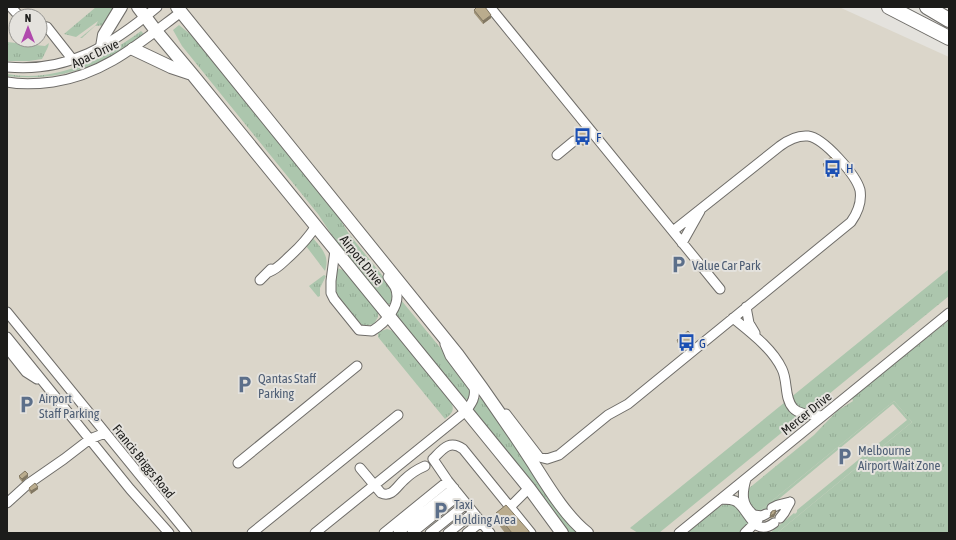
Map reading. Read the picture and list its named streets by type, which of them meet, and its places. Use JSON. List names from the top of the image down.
{
  "streets": {
    "main road": ["Airport Drive"],
    "street": ["Apac Drive", "Mercer Drive", "Francis Briggs Road"]
  },
  "crossings": [
    ["Apac Drive", "Airport Drive"]
  ],
  "places": {
    "bus stop": ["F", "H", "G"],
    "parking": [
      "Value Car Park",
      "Qantas Staff Parking",
      "Airport Staff Parking",
      "Melbourne Airport Wait Zone",
      "Taxi Holding Area"
    ]
  },
  "north": "top"
}
